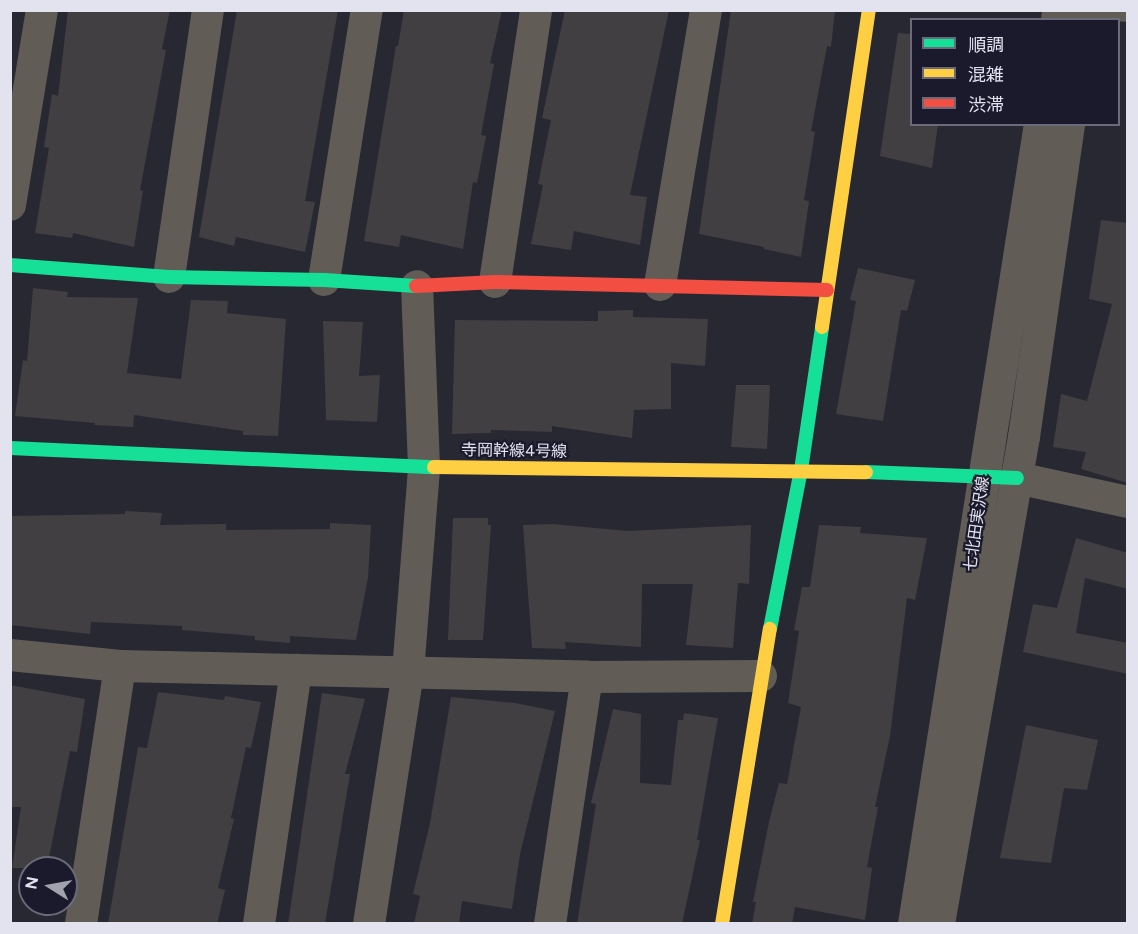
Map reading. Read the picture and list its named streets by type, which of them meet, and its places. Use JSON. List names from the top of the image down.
{
  "streets": {
    "street": ["寺岡幹線4号線", "七北田実沢線"]
  },
  "crossings": [
    ["寺岡幹線4号線", "七北田実沢線"]
  ],
  "legend": ["順調", "混雑", "渋滞"],
  "north": "left"
}
